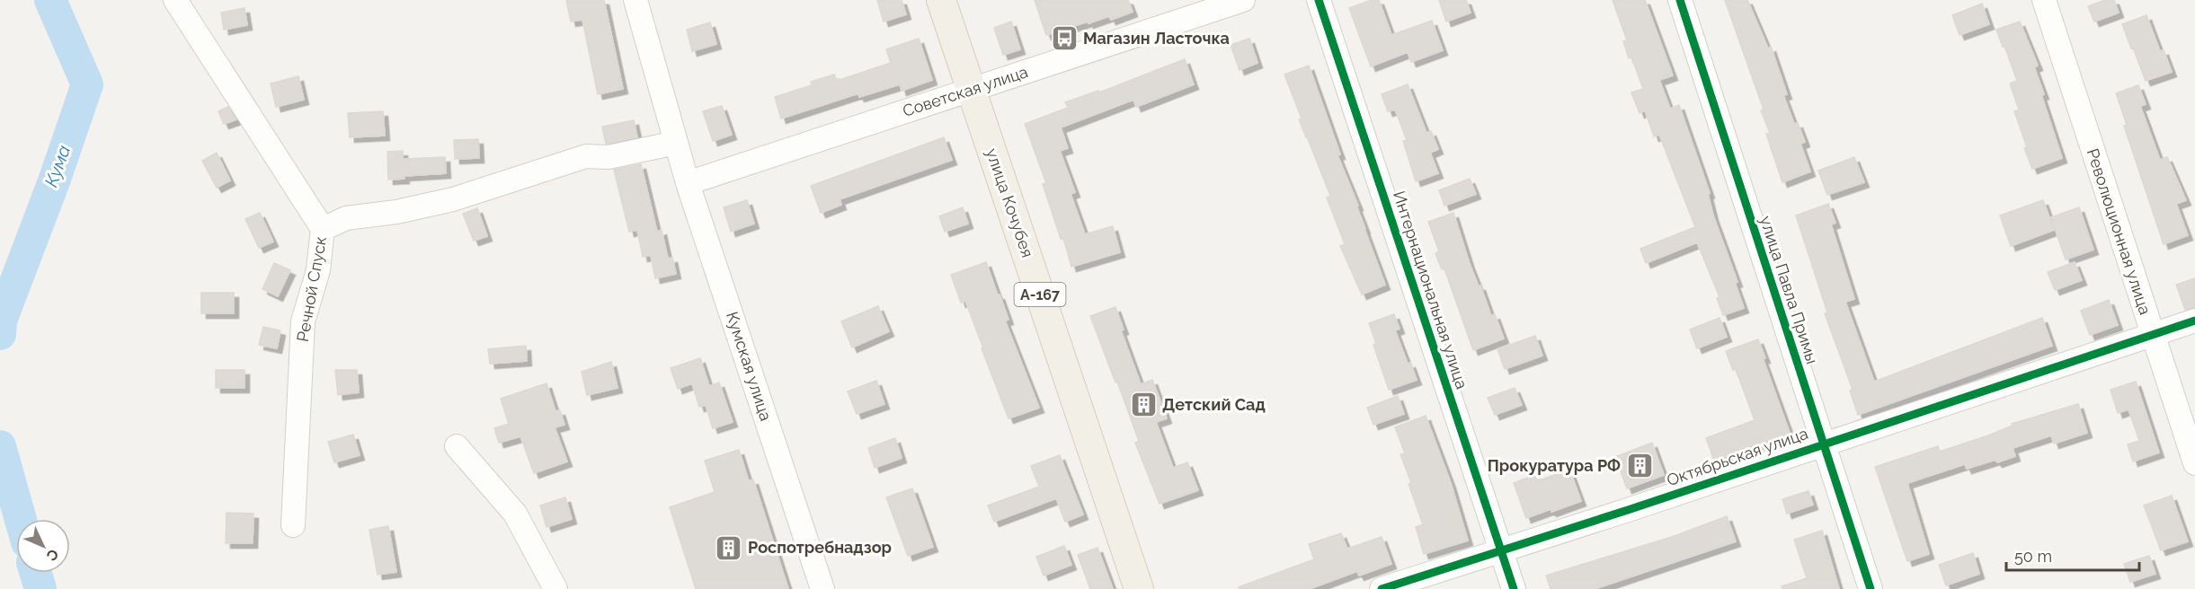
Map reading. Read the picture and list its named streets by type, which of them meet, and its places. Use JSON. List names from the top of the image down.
{
  "streets": {
    "main road": ["улица Кочубея", "А-167"],
    "street": [
      "Советская улица",
      "Революционная улица",
      "Речной Спуск",
      "Интернациональная улица",
      "улица Павла Примы",
      "Кумская улица",
      "Октябрьская улица"
    ]
  },
  "crossings": [
    ["Советская улица", "улица Кочубея"],
    ["Советская улица", "Кумская улица"],
    ["Революционная улица", "Октябрьская улица"],
    ["Интернациональная улица", "Октябрьская улица"],
    ["улица Павла Примы", "Октябрьская улица"]
  ],
  "water": ["Кума"],
  "places": {
    "bus stop": ["Магазин Ласточка"],
    "building": ["Детский Сад", "Прокуратура РФ", "Роспотребнадзор"]
  },
  "scale_bar": "50 m",
  "north": "bottom right"
}
